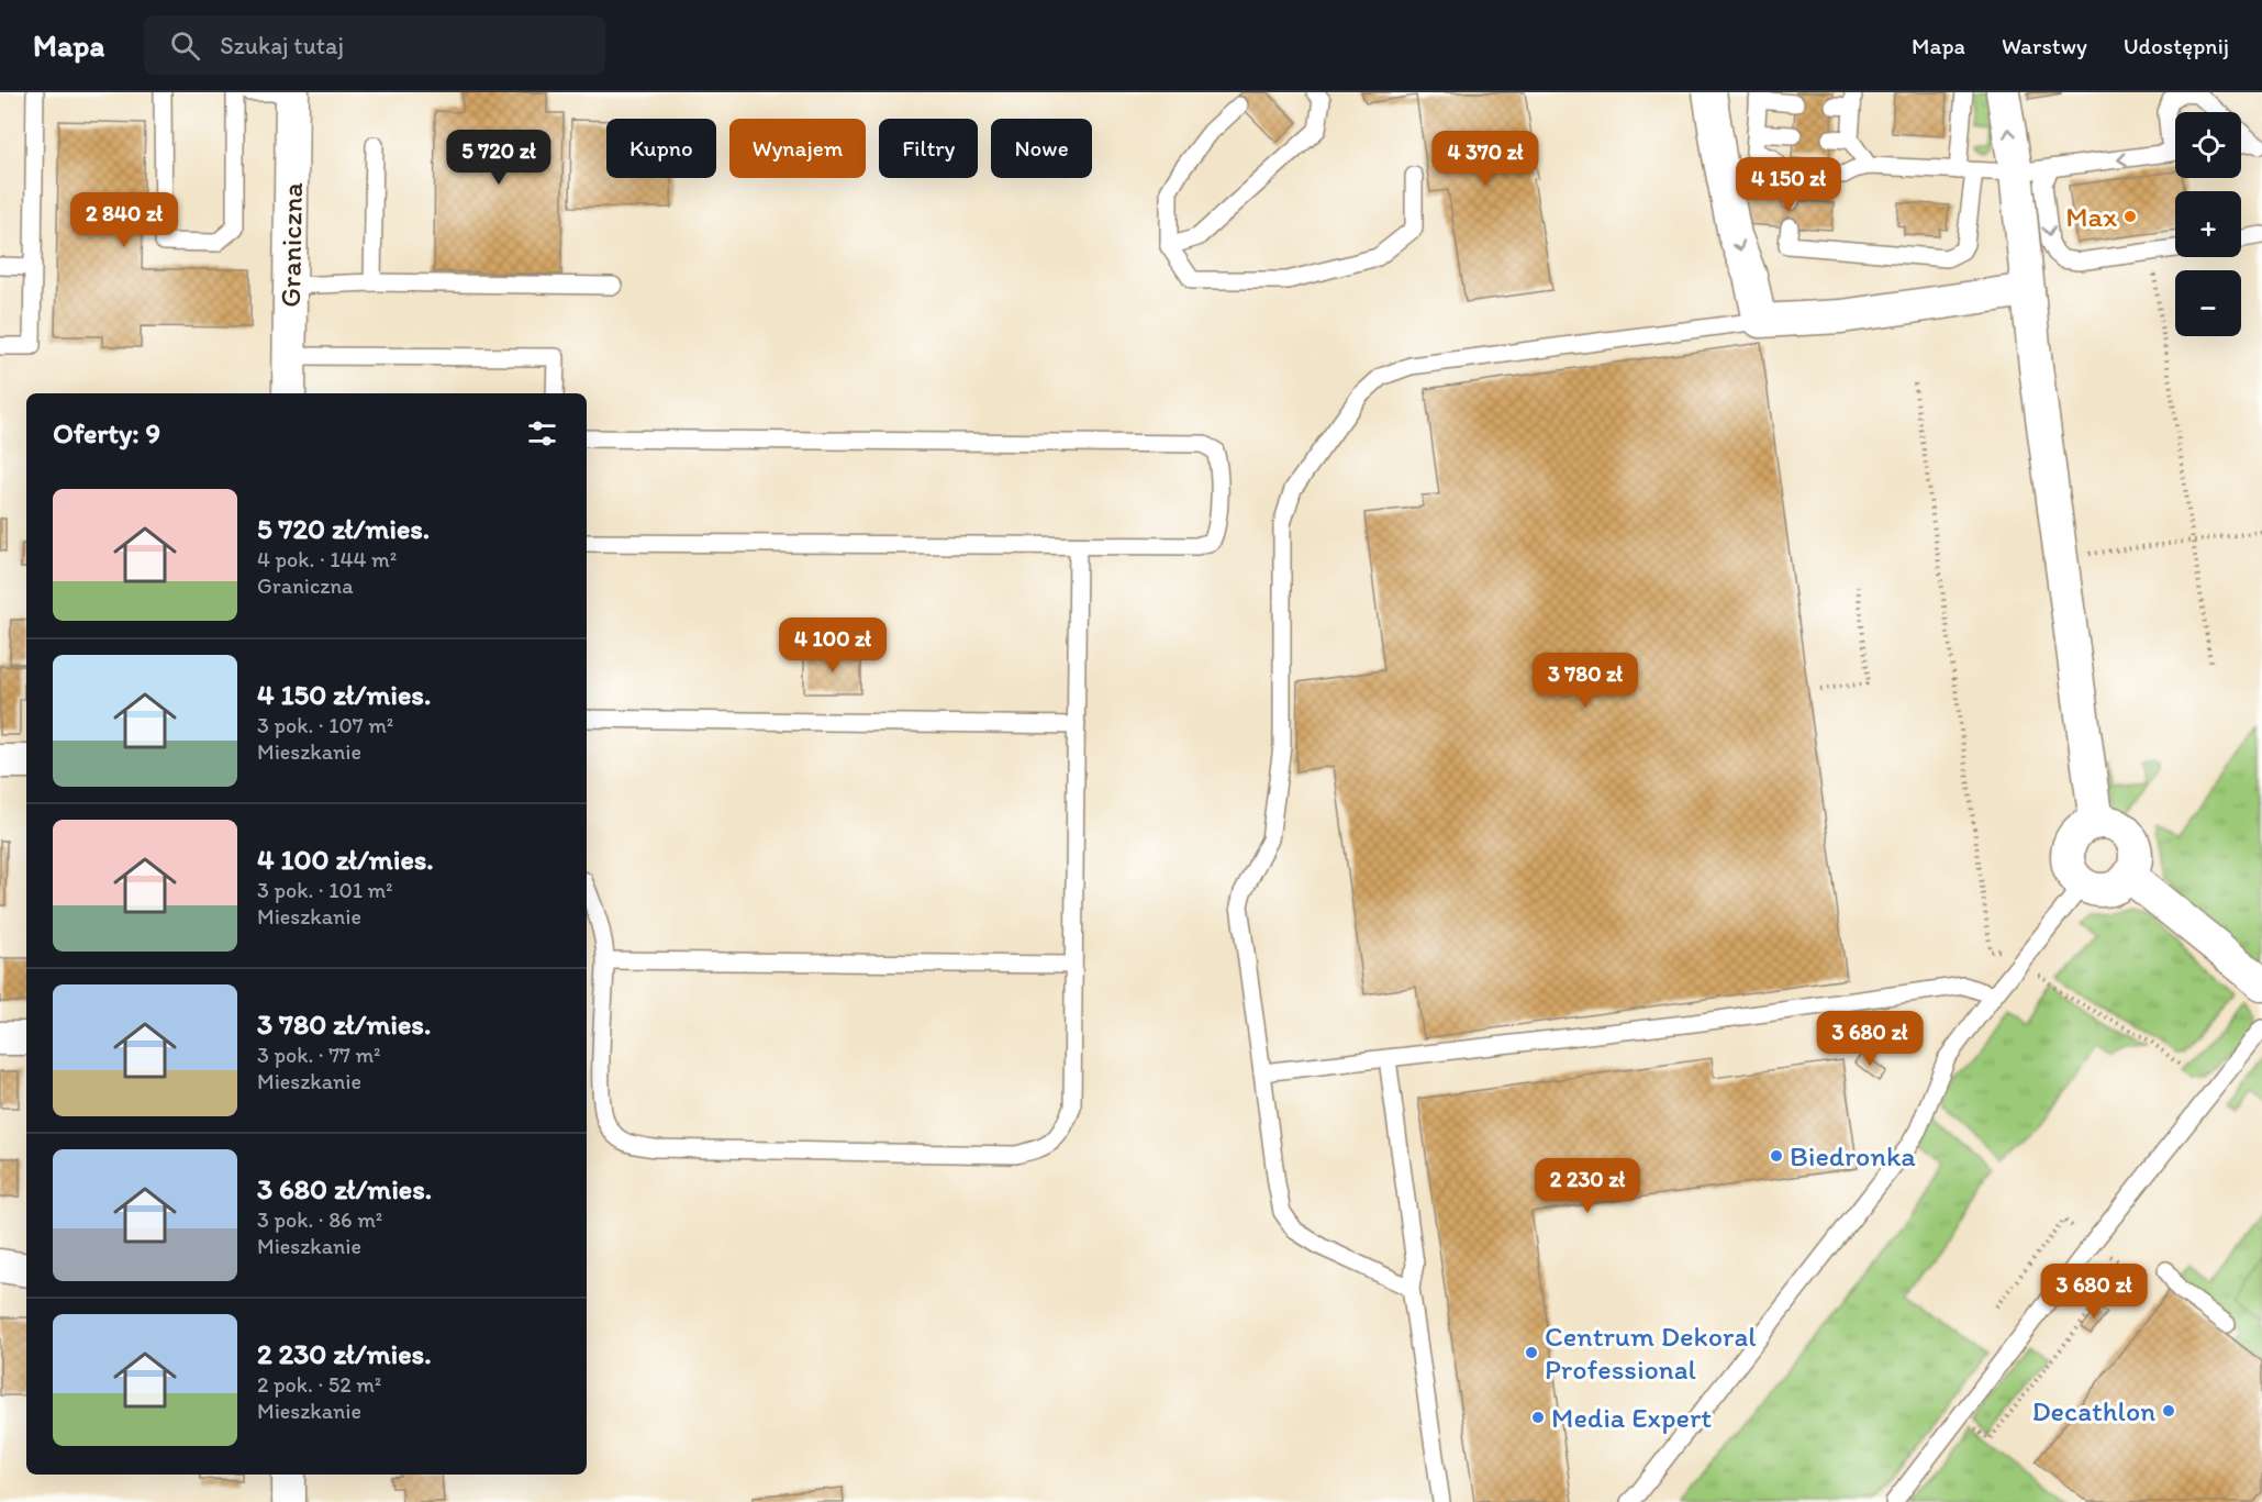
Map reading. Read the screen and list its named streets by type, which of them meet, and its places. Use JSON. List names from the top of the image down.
{
  "streets": {
    "street": ["Graniczna"]
  },
  "places": [
    "Max",
    "Biedronka",
    "Centrum Dekoral Professional",
    "Decathlon",
    "Media Expert"
  ],
  "page": {
    "header": "Mapa",
    "search": "Szukaj tutaj",
    "nav": ["Mapa", "Warstwy", "Udostępnij"],
    "map_buttons": ["+", "−"],
    "chip": [
      "Kupno",
      "Wynajem",
      "Filtry",
      "Nowe"
    ],
    "price": [
      "5 720 zł",
      "4 370 zł",
      "4 150 zł",
      "2 840 zł",
      "4 100 zł",
      "3 780 zł",
      "3 680 zł",
      "2 230 zł",
      "3 680 zł"
    ],
    "heading": "Oferty: 9",
    "list": [
      {
        "name": "5 720 zł/mies.",
        "note": "4 pok. · 144 m² · Graniczna"
      },
      {
        "name": "4 150 zł/mies.",
        "note": "3 pok. · 107 m² · Mieszkanie"
      },
      {
        "name": "4 100 zł/mies.",
        "note": "3 pok. · 101 m² · Mieszkanie"
      },
      {
        "name": "3 780 zł/mies.",
        "note": "3 pok. · 77 m² · Mieszkanie"
      },
      {
        "name": "3 680 zł/mies.",
        "note": "3 pok. · 86 m² · Mieszkanie"
      },
      {
        "name": "2 230 zł/mies.",
        "note": "2 pok. · 52 m² · Mieszkanie"
      }
    ]
  }
}
